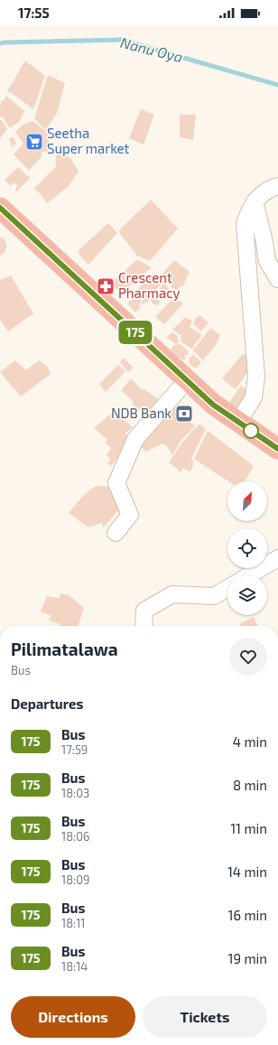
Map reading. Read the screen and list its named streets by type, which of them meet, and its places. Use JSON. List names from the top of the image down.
{
  "water": ["Nanu Oya"],
  "places": {
    "supermarket": ["Seetha Super market"],
    "pharmacy": ["Crescent Pharmacy"],
    "bank": ["NDB Bank"]
  },
  "lines": ["bus line 175"],
  "north": "top right",
  "page": {
    "status": "17:55",
    "on_map": "175",
    "heading": [
      ["Pilimatalawa", "Bus"],
      "Departures"
    ],
    "list": [
      {
        "mark": "175",
        "name": "Bus",
        "note": "17:59",
        "value": "4 min"
      },
      {
        "mark": "175",
        "name": "Bus",
        "note": "18:03",
        "value": "8 min"
      },
      {
        "mark": "175",
        "name": "Bus",
        "note": "18:06",
        "value": "11 min"
      },
      {
        "mark": "175",
        "name": "Bus",
        "note": "18:09",
        "value": "14 min"
      },
      {
        "mark": "175",
        "name": "Bus",
        "note": "18:11",
        "value": "16 min"
      },
      {
        "mark": "175",
        "name": "Bus",
        "note": "18:14",
        "value": "19 min"
      }
    ],
    "buttons": ["Directions", "Tickets"]
  }
}
